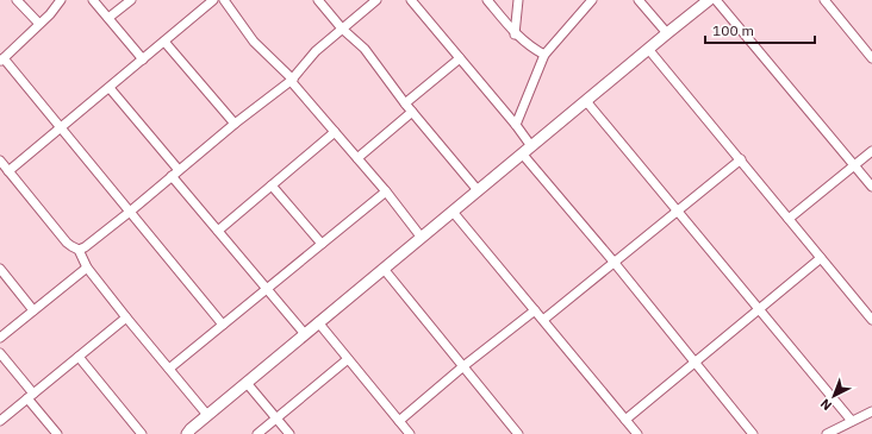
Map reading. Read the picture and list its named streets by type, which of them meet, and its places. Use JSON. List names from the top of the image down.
{
  "scale_bar": "100 m",
  "north": "bottom left"
}
